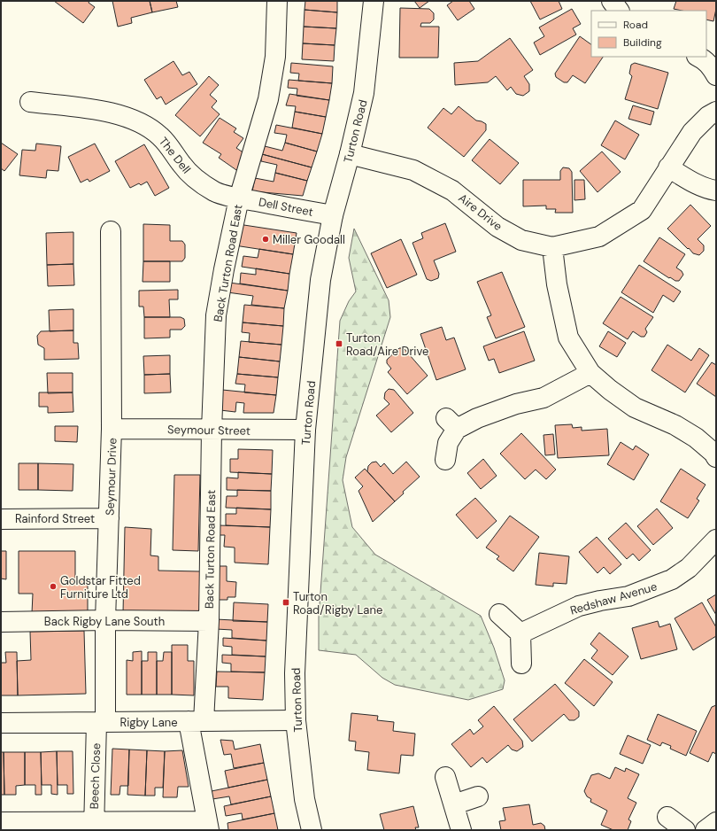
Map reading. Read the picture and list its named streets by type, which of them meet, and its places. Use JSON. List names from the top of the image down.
{
  "streets": {
    "street": [
      "Turton Road",
      "The Dell",
      "Dell Street",
      "Aire Drive",
      "Back Turton Road East",
      "Seymour Street",
      "Seymour Drive",
      "Rainford Street",
      "Redshaw Avenue",
      "Back Rigby Lane South",
      "Rigby Lane",
      "Beech Close"
    ]
  },
  "crossings": [
    ["Turton Road", "Dell Street"],
    ["Turton Road", "Aire Drive"],
    ["Turton Road", "Seymour Street"],
    ["Turton Road", "Rigby Lane"],
    ["The Dell", "Dell Street"],
    ["The Dell", "Back Turton Road East"],
    ["Dell Street", "Back Turton Road East"],
    ["Back Turton Road East", "Seymour Street"],
    ["Back Turton Road East", "Back Rigby Lane South"],
    ["Back Turton Road East", "Rigby Lane"],
    ["Seymour Street", "Seymour Drive"],
    ["Seymour Drive", "Rainford Street"],
    ["Seymour Drive", "Back Rigby Lane South"],
    ["Seymour Drive", "Rigby Lane"],
    ["Seymour Drive", "Beech Close"],
    ["Rigby Lane", "Beech Close"]
  ],
  "places": {
    "other": ["Miller Goodall", "Goldstar Fitted Furniture Ltd"],
    "transit": ["Turton Road/Aire Drive", "Turton Road/Rigby Lane"]
  },
  "legend": ["Road", "Building"]
}
